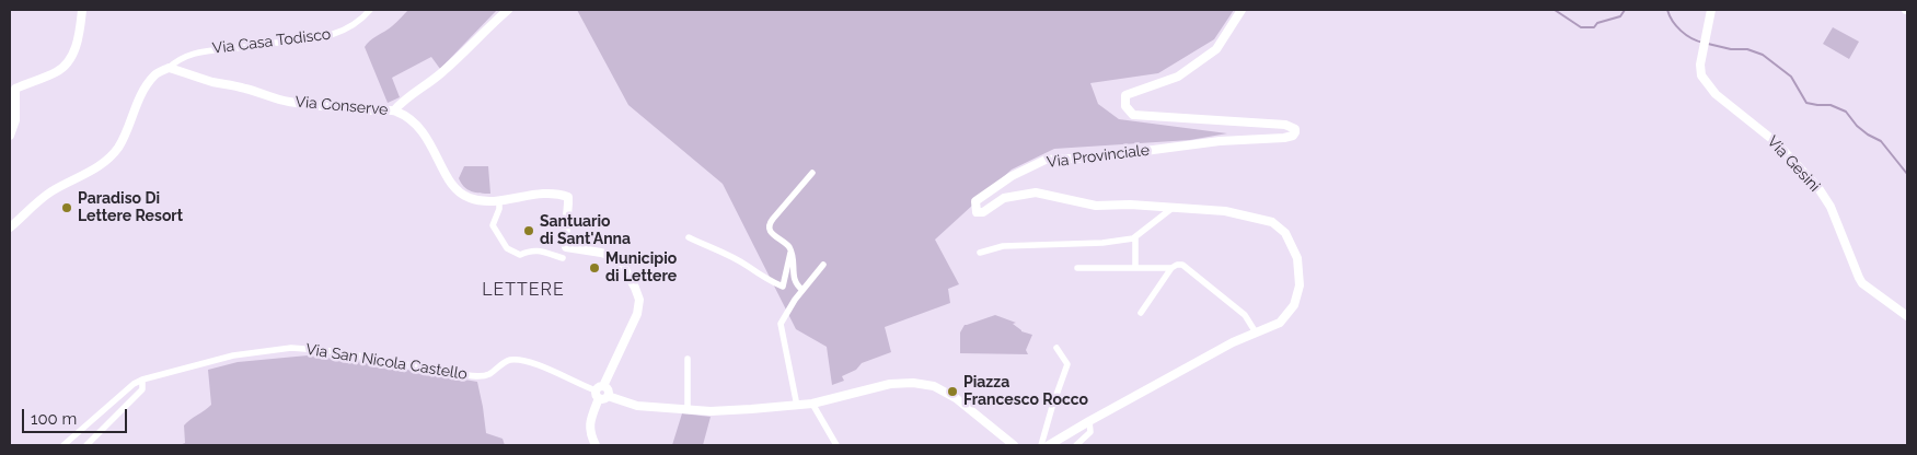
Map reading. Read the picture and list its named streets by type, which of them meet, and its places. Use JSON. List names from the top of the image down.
{
  "streets": {
    "street": [
      "Via Casa Todisco",
      "Via Conserve",
      "Via Provinciale",
      "Via Gesini",
      "Via San Nicola Castello"
    ]
  },
  "crossings": [
    ["Via Casa Todisco", "Via Conserve"],
    ["Via Conserve", "Via San Nicola Castello"]
  ],
  "districts": ["LETTERE"],
  "places": [
    "Paradiso Di Lettere Resort",
    "Santuario di Sant'Anna",
    "Municipio di Lettere",
    "Piazza Francesco Rocco"
  ],
  "scale_bar": "100 m"
}
